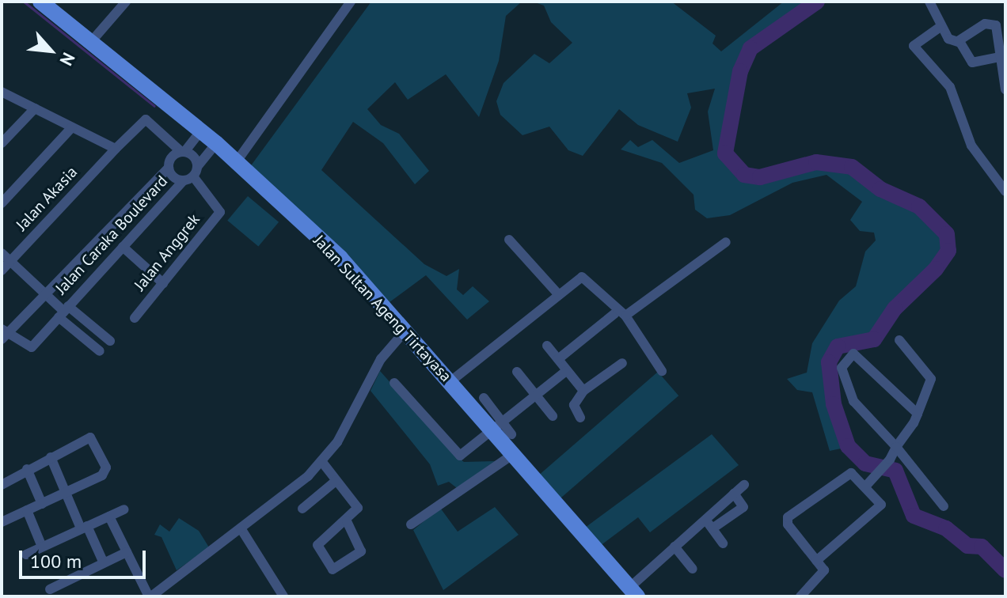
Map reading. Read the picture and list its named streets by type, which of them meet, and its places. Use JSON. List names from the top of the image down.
{
  "streets": {
    "main road": ["Jalan Sultan Ageng Tirtayasa"],
    "street": ["Jalan Akasia", "Jalan Caraka Boulevard", "Jalan Anggrek"]
  },
  "crossings": [
    ["Jalan Akasia", "Jalan Caraka Boulevard"],
    ["Jalan Caraka Boulevard", "Jalan Anggrek"],
    ["Jalan Caraka Boulevard", "Jalan Sultan Ageng Tirtayasa"]
  ],
  "scale_bar": "100 m",
  "north": "bottom right"
}
